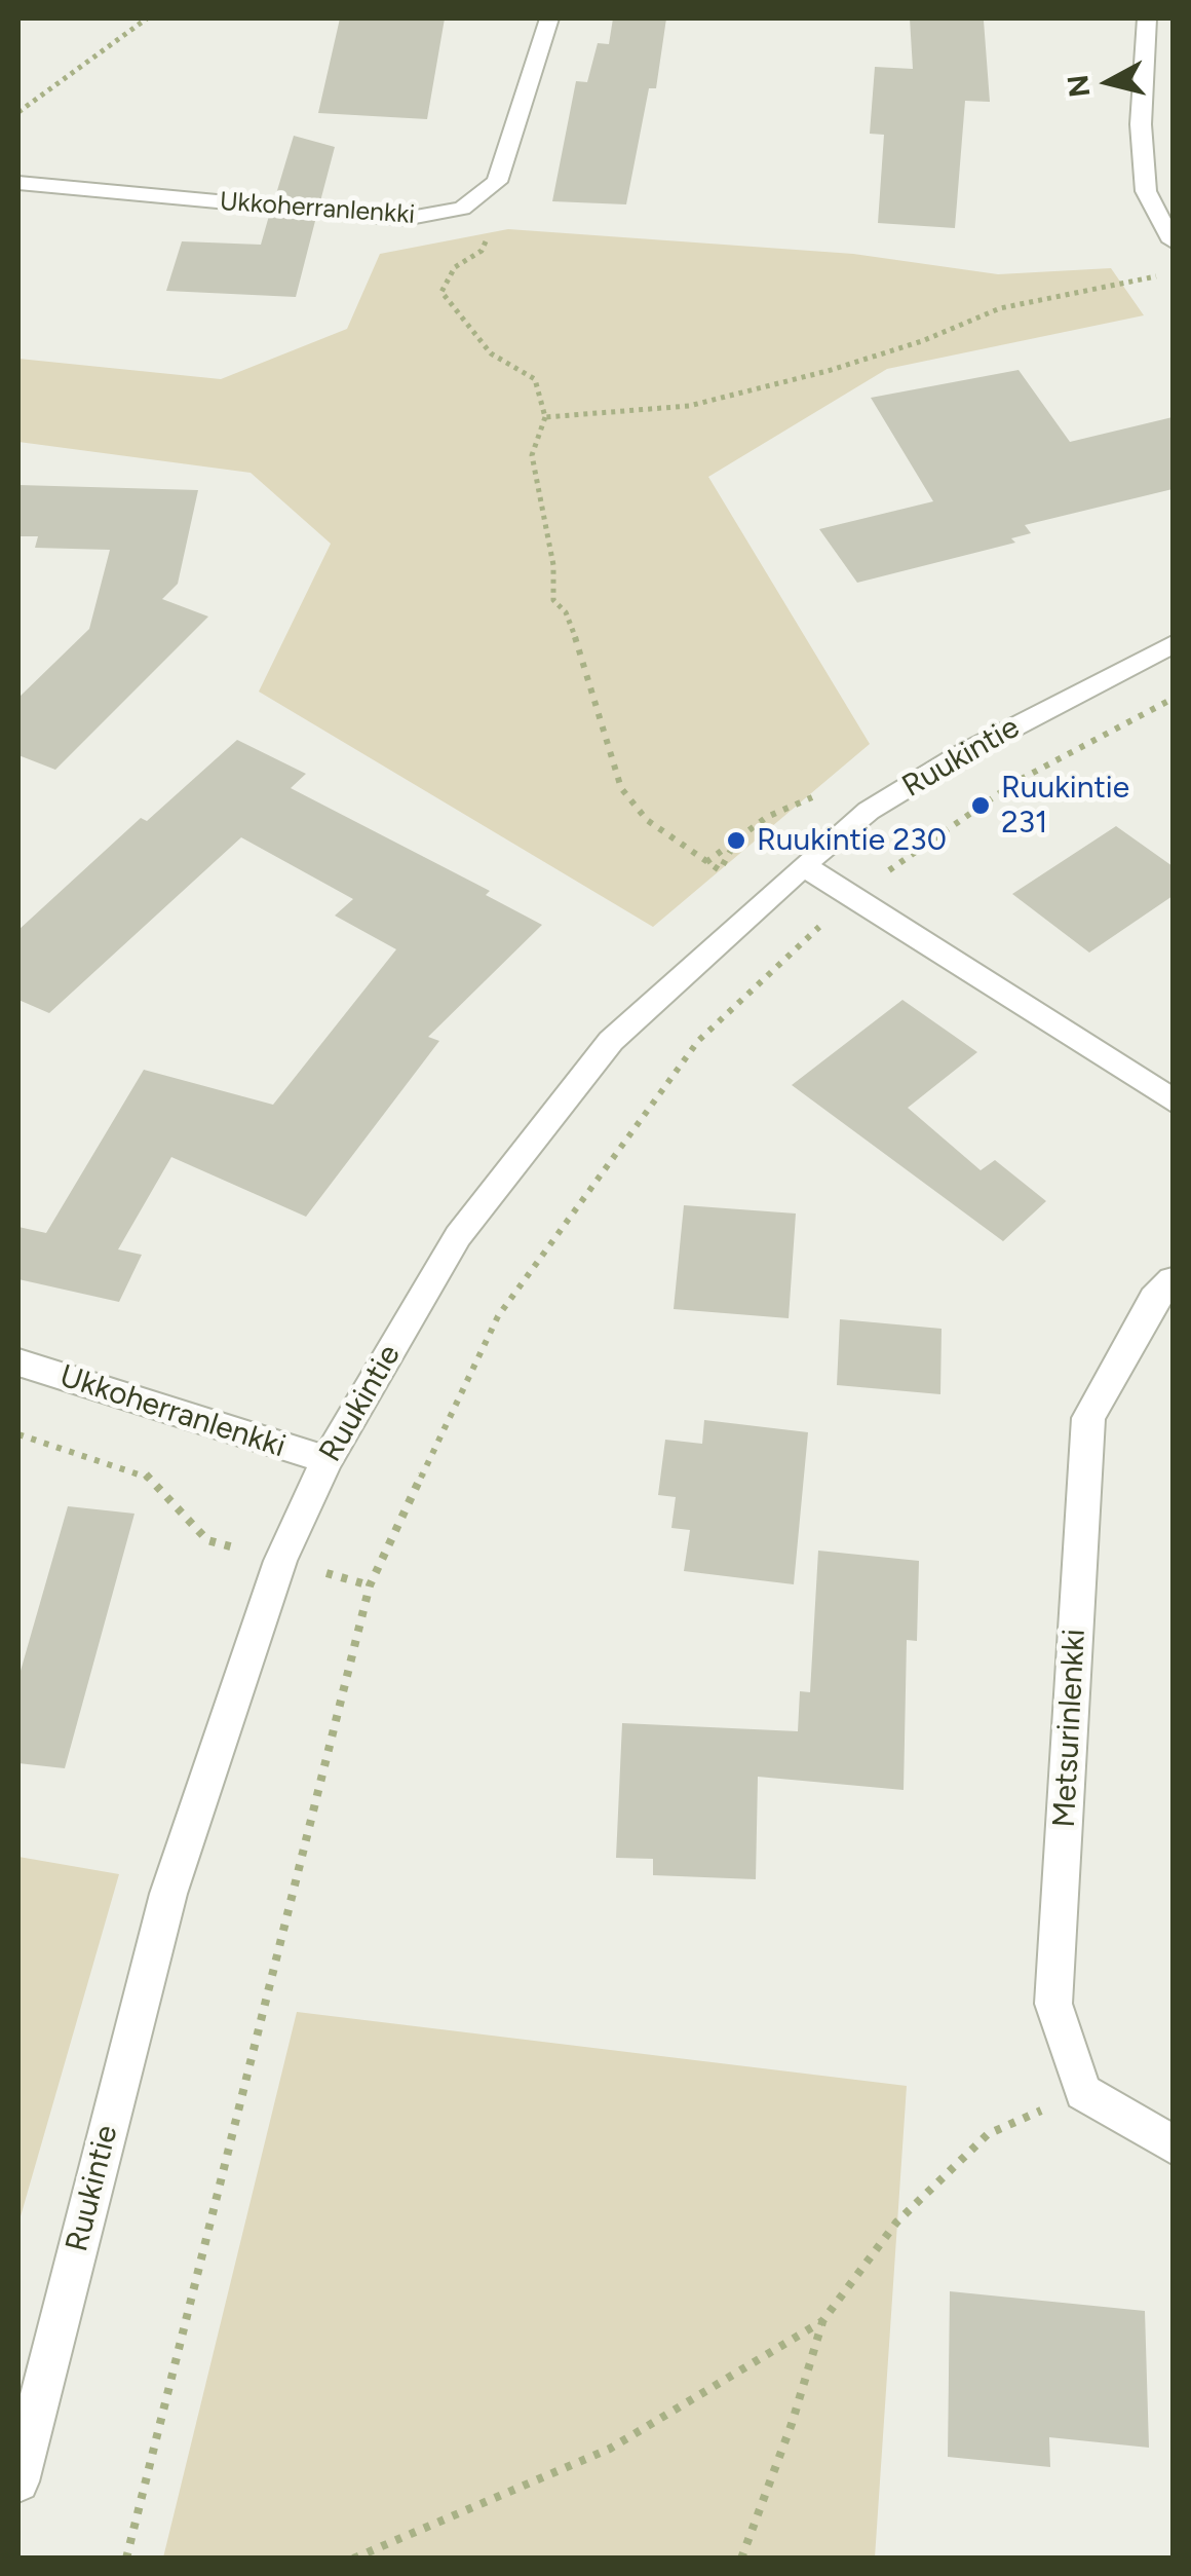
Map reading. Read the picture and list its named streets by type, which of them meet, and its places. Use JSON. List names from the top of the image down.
{
  "streets": {
    "street": ["Ukkoherranlenkki", "Ruukintie", "Metsurinlenkki"]
  },
  "crossings": [
    ["Ukkoherranlenkki", "Ruukintie"]
  ],
  "places": ["Ruukintie 231", "Ruukintie 230"],
  "north": "left"
}
